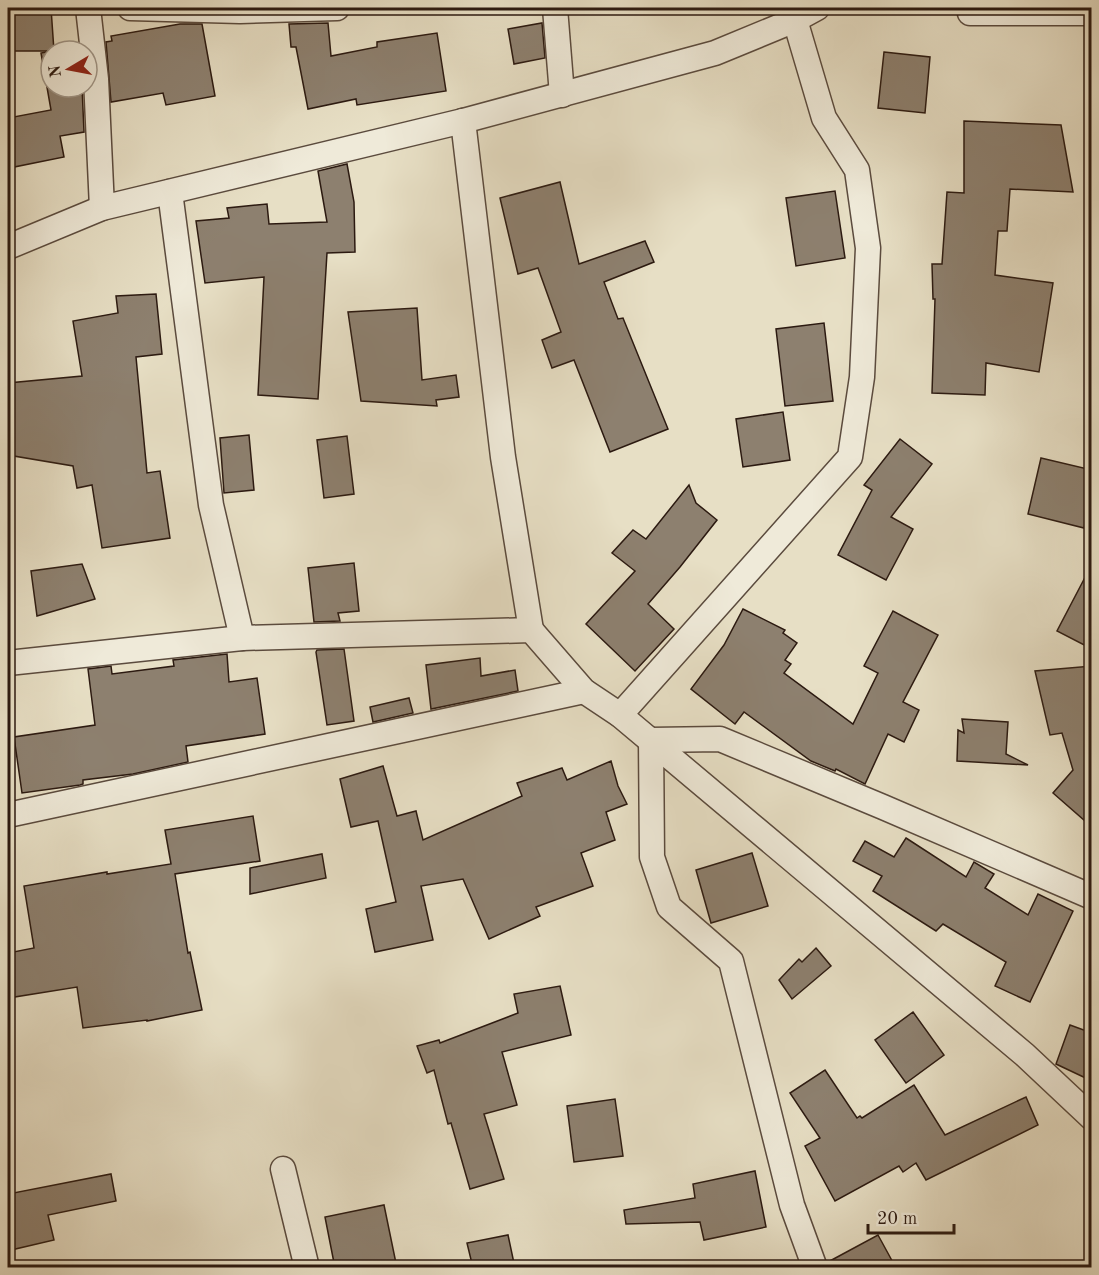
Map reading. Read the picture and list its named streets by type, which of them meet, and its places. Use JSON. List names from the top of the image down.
{
  "scale_bar": "20 m",
  "north": "left"
}
